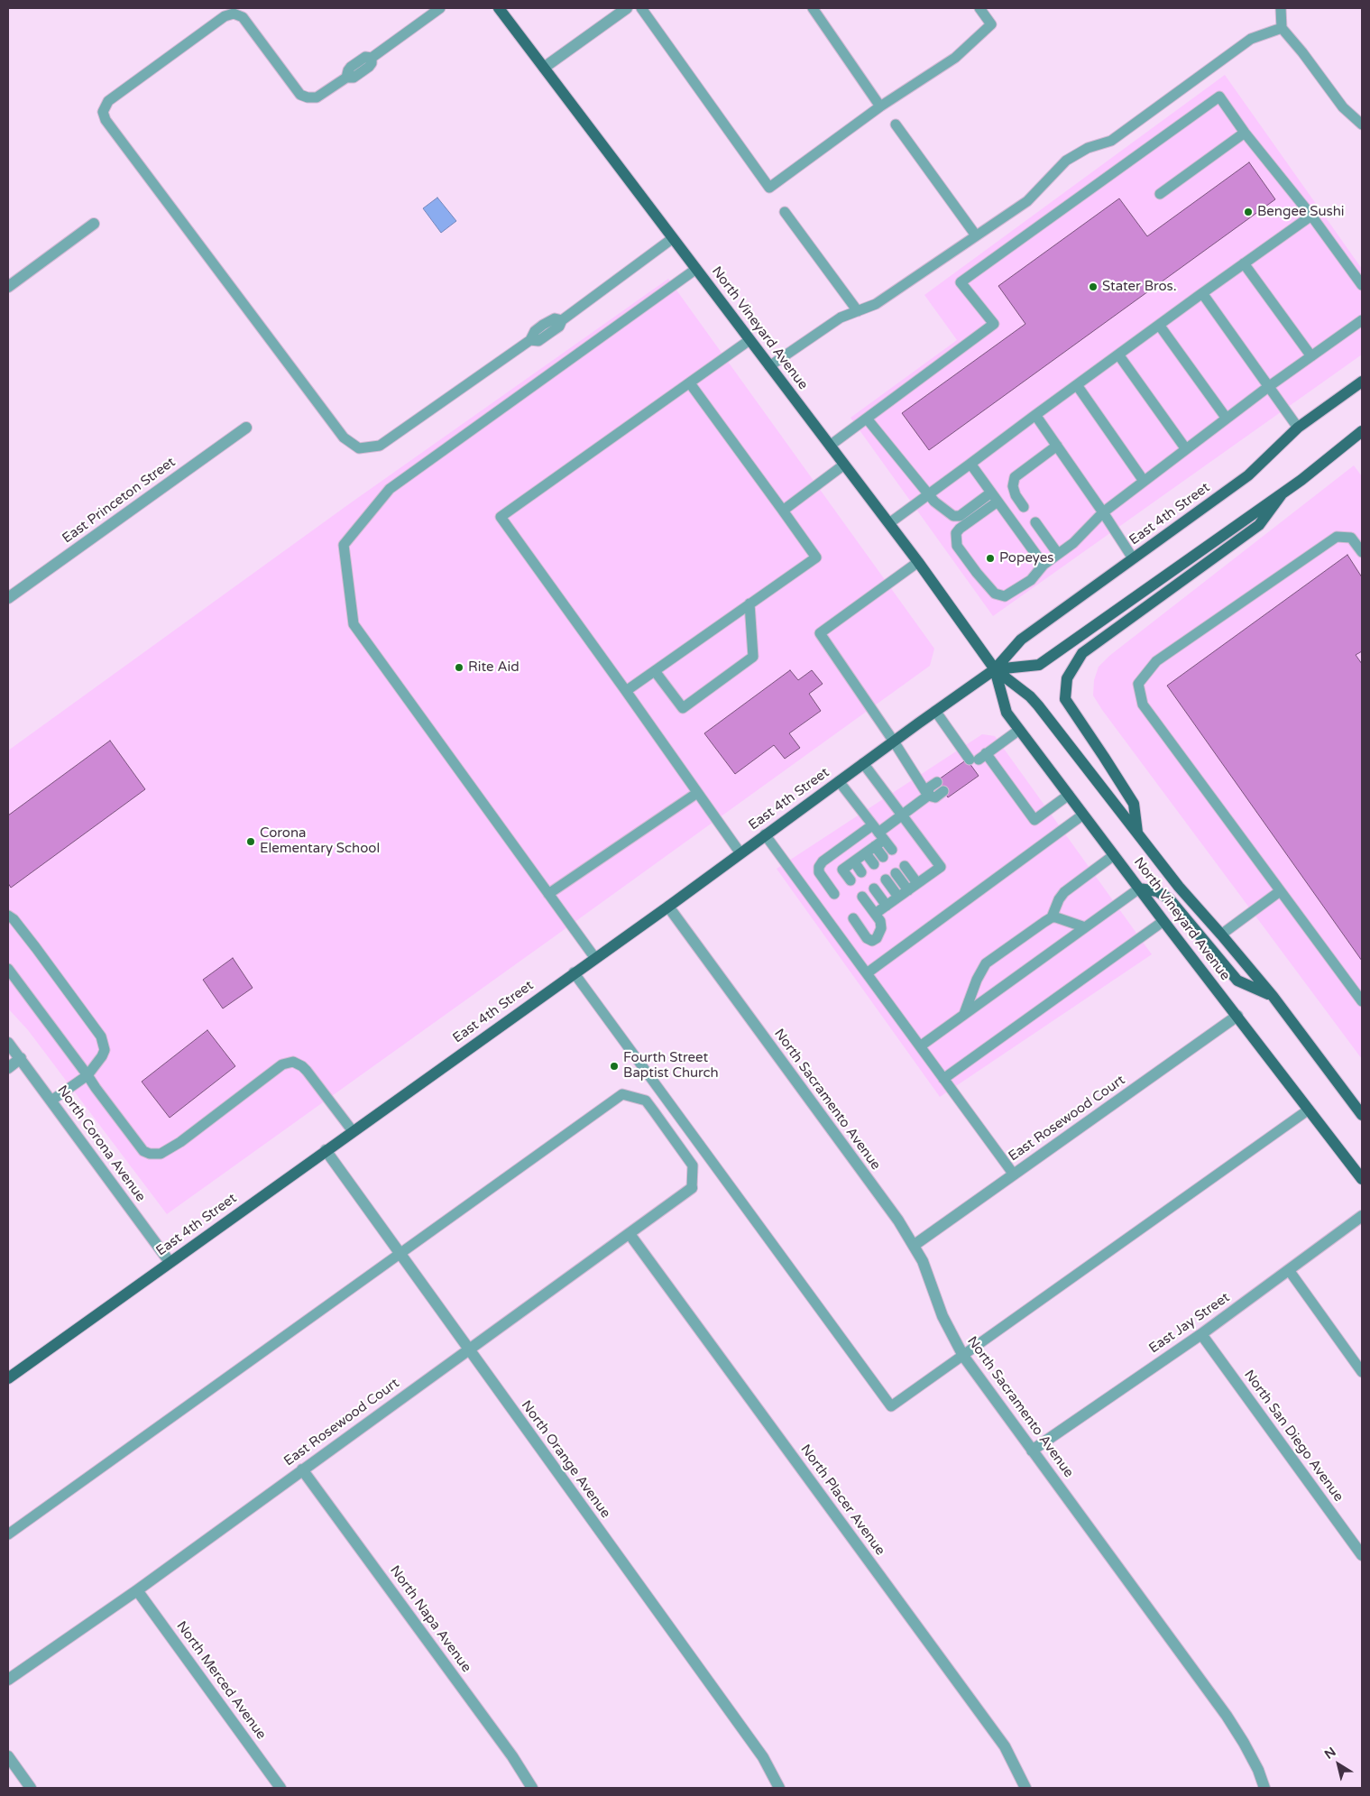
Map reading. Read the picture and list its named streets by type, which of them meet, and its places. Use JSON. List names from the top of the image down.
{
  "streets": {
    "main road": ["North Vineyard Avenue", "East 4th Street"],
    "street": [
      "East Princeton Street",
      "North Sacramento Avenue",
      "East Rosewood Court",
      "North Corona Avenue",
      "East Jay Street",
      "North San Diego Avenue",
      "North Orange Avenue",
      "North Placer Avenue",
      "North Napa Avenue",
      "North Merced Avenue"
    ]
  },
  "crossings": [
    ["North Vineyard Avenue", "East 4th Street"],
    ["North Vineyard Avenue", "East Rosewood Court"],
    ["East 4th Street", "North Sacramento Avenue"],
    ["East 4th Street", "North Corona Avenue"],
    ["East 4th Street", "North Orange Avenue"],
    ["North Sacramento Avenue", "East Rosewood Court"],
    ["North Sacramento Avenue", "East Jay Street"],
    ["East Rosewood Court", "North Orange Avenue"],
    ["East Rosewood Court", "North Placer Avenue"],
    ["East Rosewood Court", "North Napa Avenue"],
    ["East Rosewood Court", "North Merced Avenue"],
    ["East Jay Street", "North San Diego Avenue"]
  ],
  "places": [
    "Bengee Sushi",
    "Stater Bros.",
    "Popeyes",
    "Rite Aid",
    "Corona Elementary School",
    "Fourth Street Baptist Church"
  ],
  "north": "top left"
}
